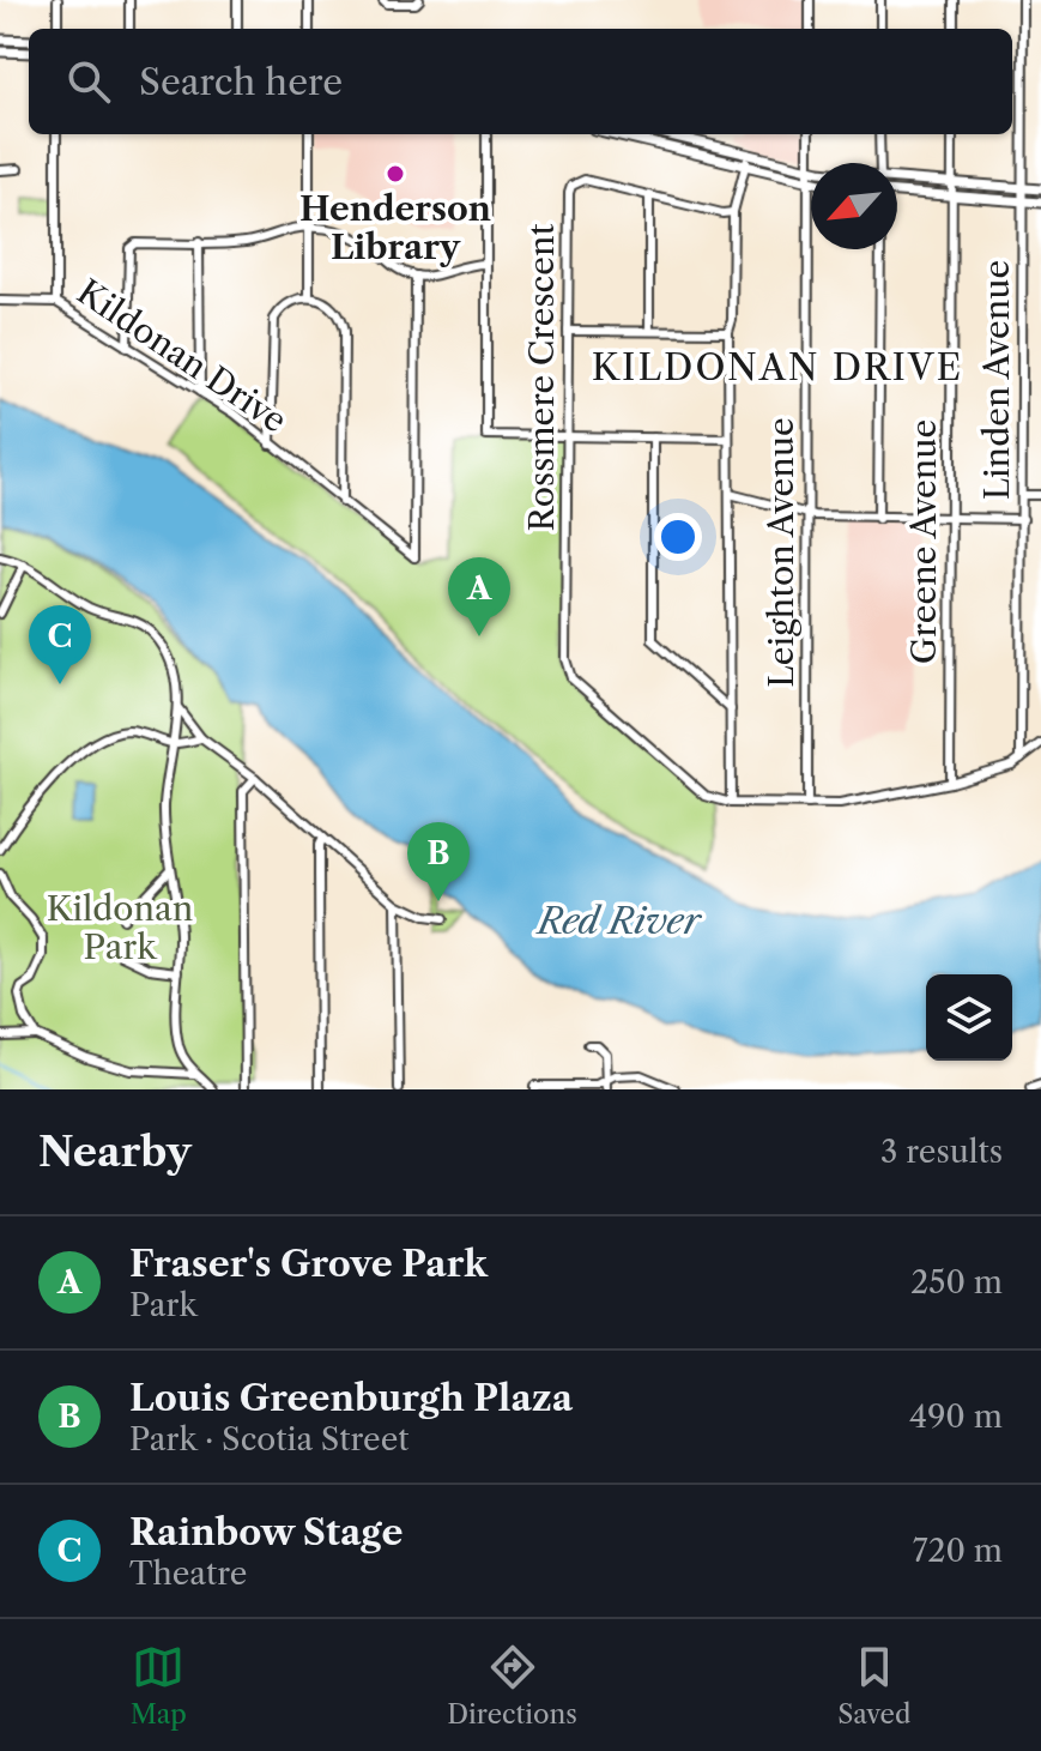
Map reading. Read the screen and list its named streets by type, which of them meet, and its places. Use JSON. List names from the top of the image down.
{
  "streets": {
    "street": [
      "Kildonan Drive",
      "Rossmere Crescent",
      "Linden Avenue",
      "Greene Avenue",
      "Leighton Avenue"
    ]
  },
  "districts": ["KILDONAN DRIVE"],
  "water": ["Red River"],
  "parks": ["Kildonan Park"],
  "places": ["Henderson Library"],
  "north": "bottom left",
  "page": {
    "search": "Search here",
    "pins": ["A", "C", "B"],
    "heading": ["Nearby", "3 results"],
    "list": [
      {
        "mark": "A",
        "name": "Fraser's Grove Park",
        "note": "Park",
        "value": "250 m"
      },
      {
        "mark": "B",
        "name": "Louis Greenburgh Plaza",
        "note": "Park · Scotia Street",
        "value": "490 m"
      },
      {
        "mark": "C",
        "name": "Rainbow Stage",
        "note": "Theatre",
        "value": "720 m"
      }
    ],
    "nav": ["Map", "Directions", "Saved"]
  }
}
